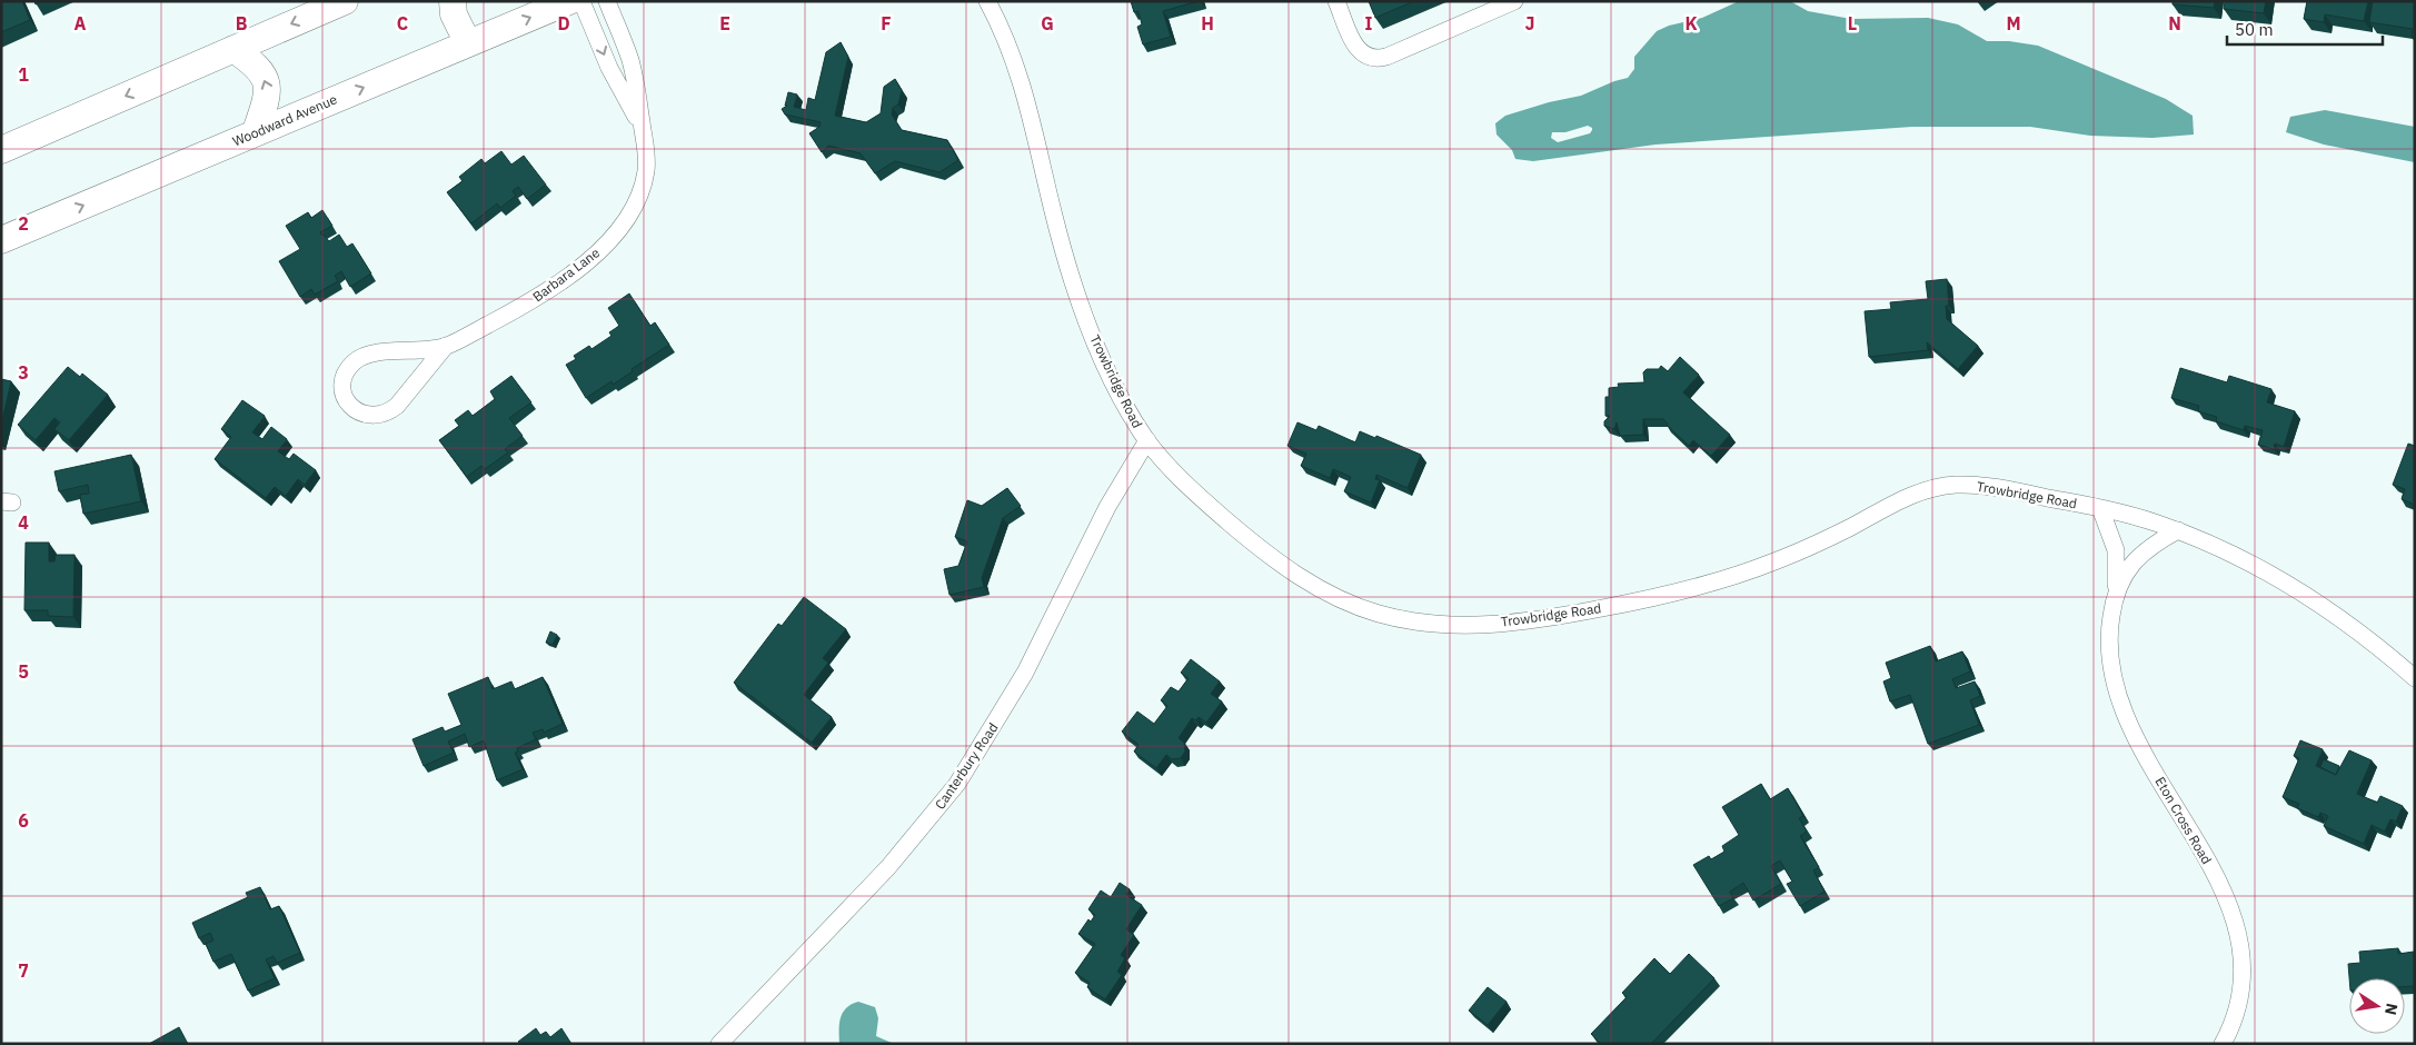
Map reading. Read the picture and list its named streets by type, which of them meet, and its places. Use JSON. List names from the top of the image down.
{
  "streets": {
    "main road": ["Woodward Avenue"],
    "street": [
      "Barbara Lane",
      "Trowbridge Road",
      "Canterbury Road",
      "Eton Cross Road"
    ]
  },
  "crossings": [
    ["Trowbridge Road", "Canterbury Road"],
    ["Trowbridge Road", "Eton Cross Road"]
  ],
  "scale_bar": "50 m",
  "north": "right",
  "grid": {
    "columns": [
      "A",
      "B",
      "C",
      "D",
      "E",
      "F",
      "G",
      "H",
      "I",
      "J",
      "K",
      "L",
      "M",
      "N"
    ],
    "rows": [
      "1",
      "2",
      "3",
      "4",
      "5",
      "6",
      "7"
    ]
  }
}
